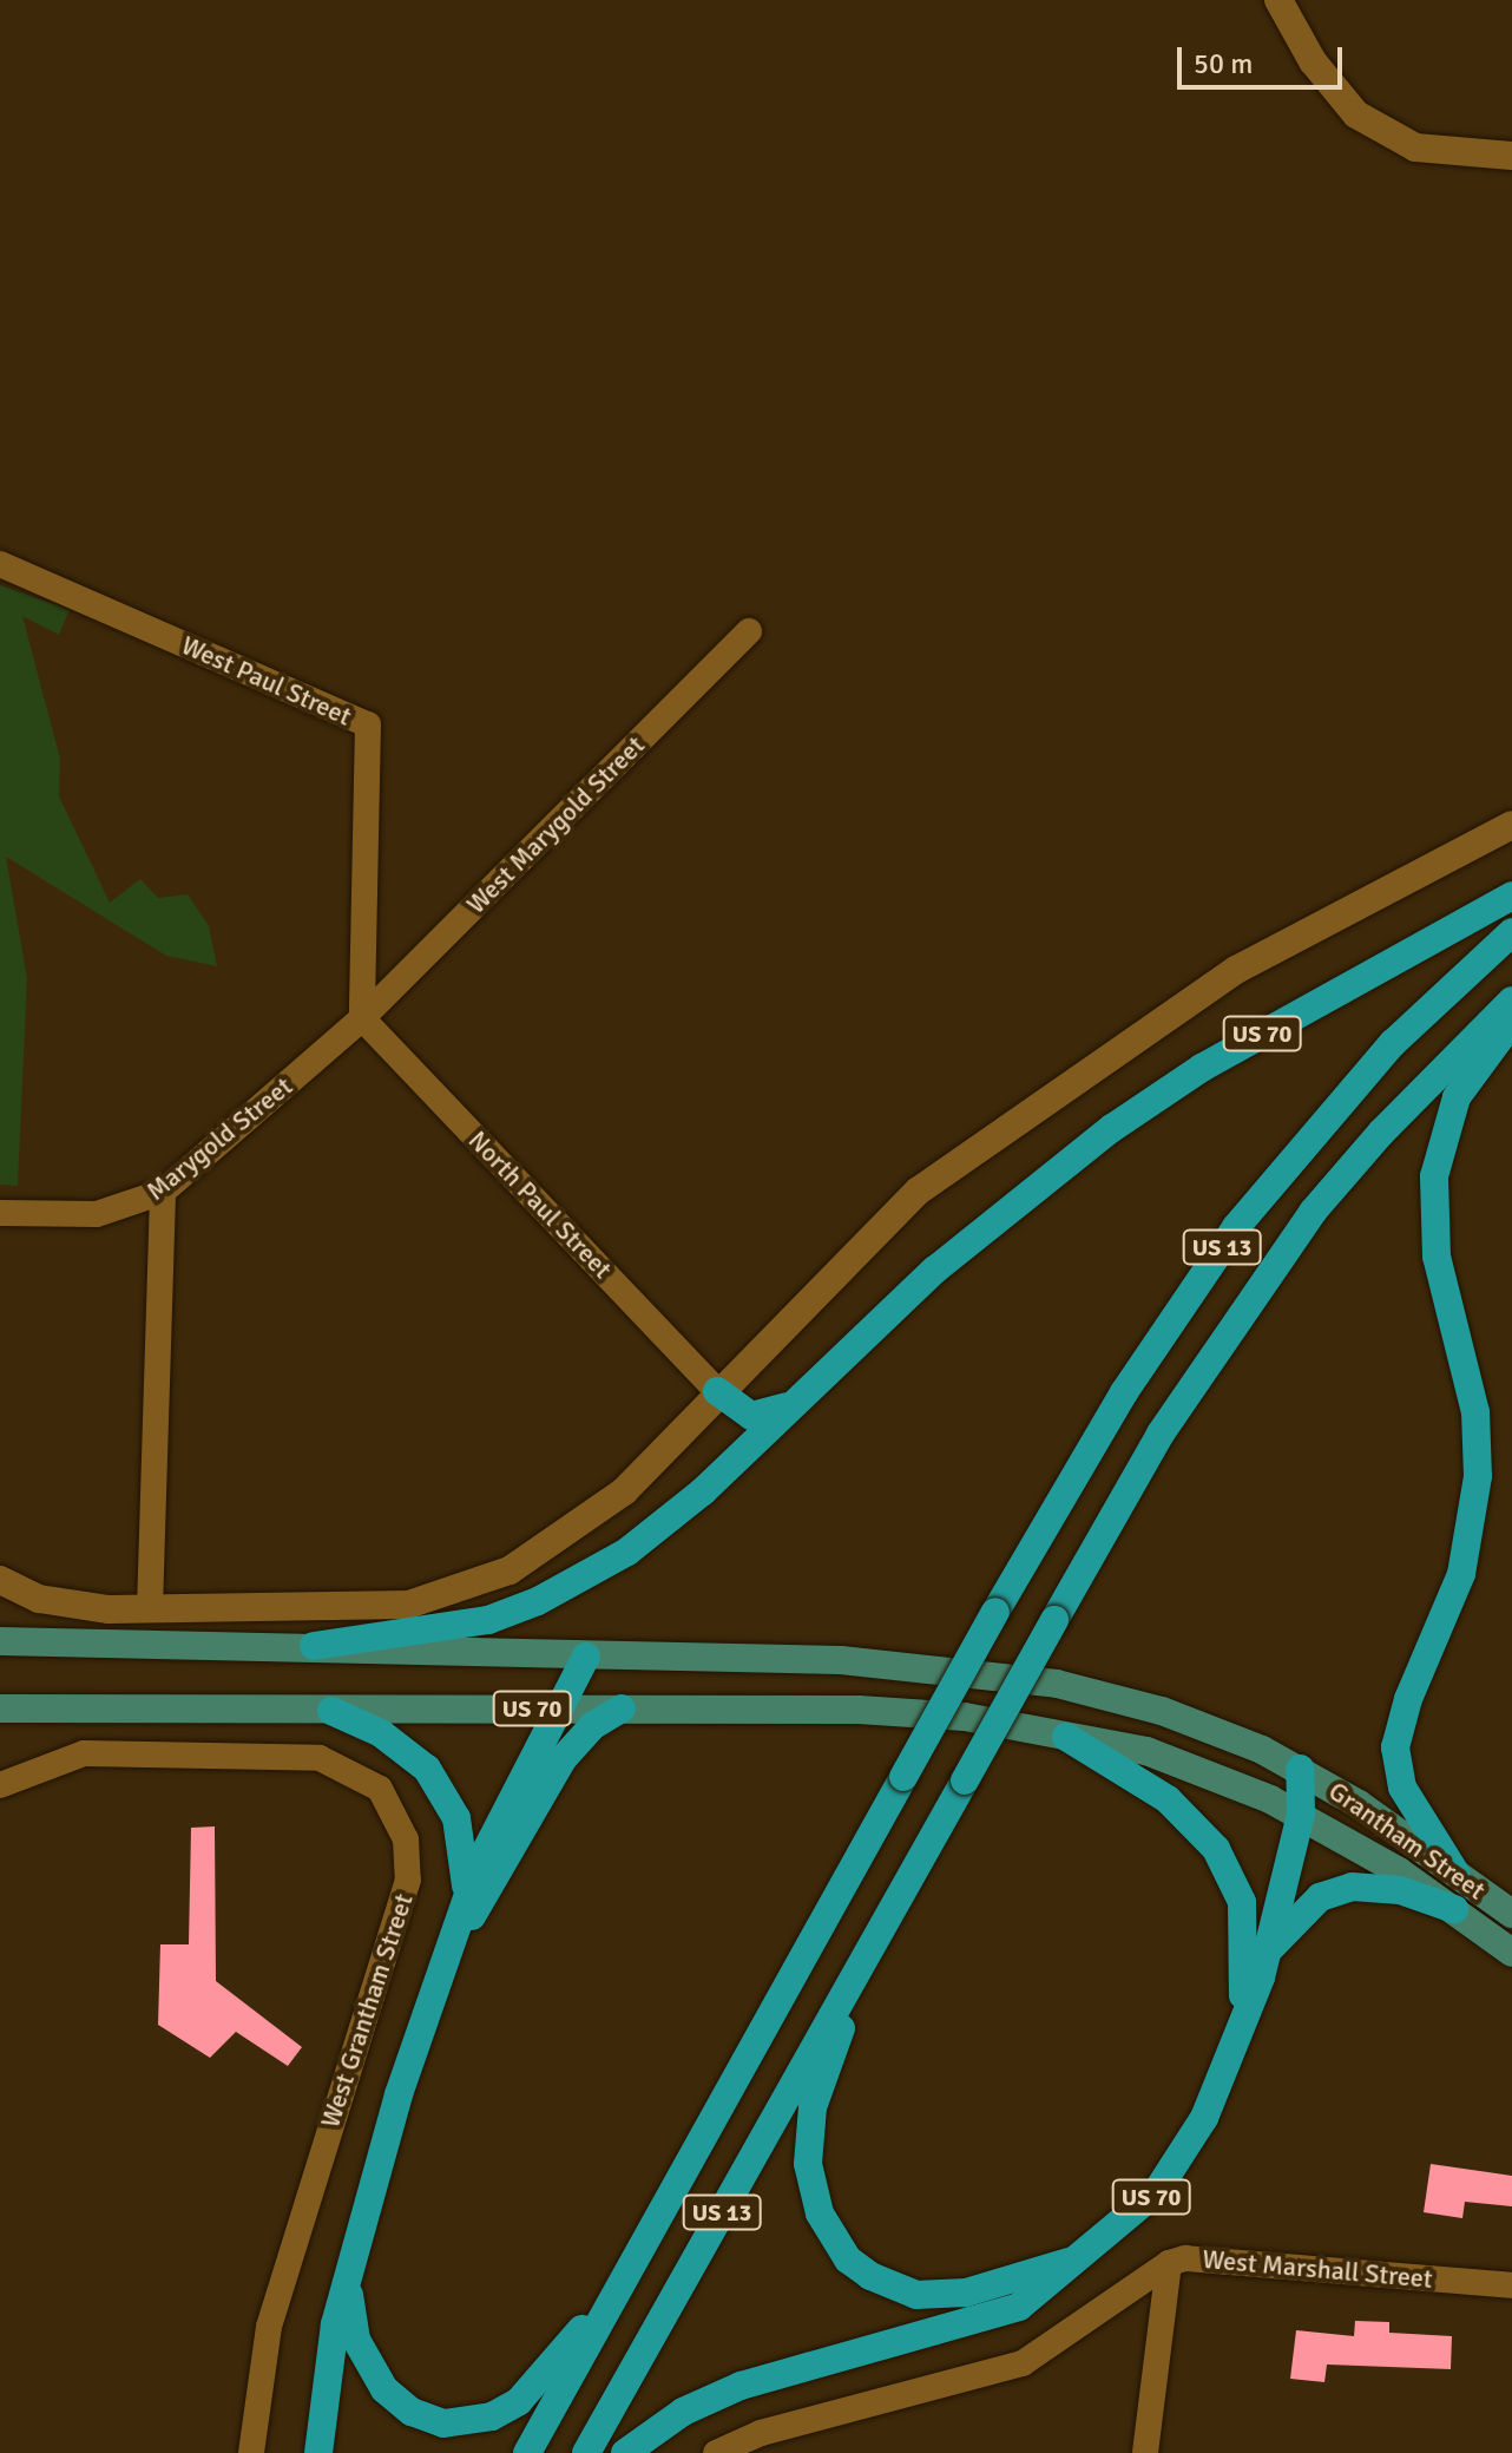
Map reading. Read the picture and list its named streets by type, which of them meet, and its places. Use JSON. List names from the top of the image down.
{
  "streets": {
    "highway": ["US 70", "US 13"],
    "main road": ["Grantham Street"],
    "street": [
      "West Paul Street",
      "West Marygold Street",
      "Marygold Street",
      "North Paul Street",
      "West Grantham Street",
      "West Marshall Street"
    ]
  },
  "crossings": [
    ["West Paul Street", "West Marygold Street"],
    ["West Paul Street", "Marygold Street"],
    ["West Paul Street", "North Paul Street"],
    ["West Marygold Street", "Marygold Street"],
    ["West Marygold Street", "North Paul Street"],
    ["US 70", "Grantham Street"],
    ["Marygold Street", "North Paul Street"]
  ],
  "scale_bar": "50 m"
}
